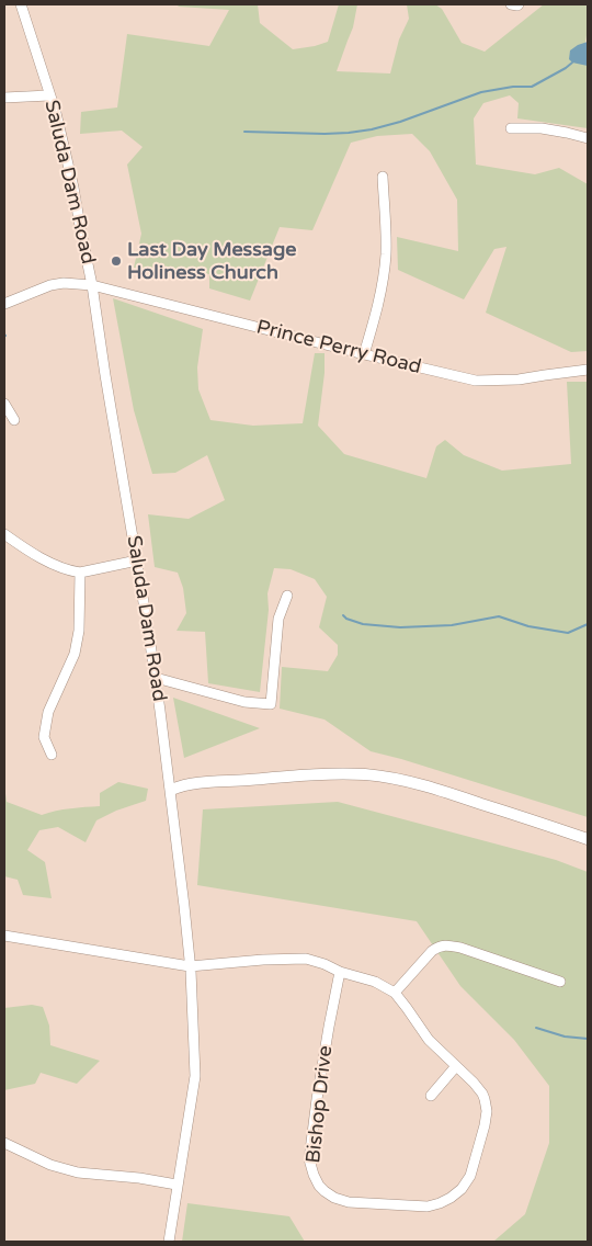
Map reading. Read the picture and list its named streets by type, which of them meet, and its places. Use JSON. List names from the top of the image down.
{
  "streets": {
    "street": ["Saluda Dam Road", "Prince Perry Road", "Bishop Drive"]
  },
  "crossings": [
    ["Saluda Dam Road", "Prince Perry Road"],
    ["Saluda Dam Road", "Bishop Drive"]
  ],
  "places": ["Last Day Message Holiness Church"]
}
